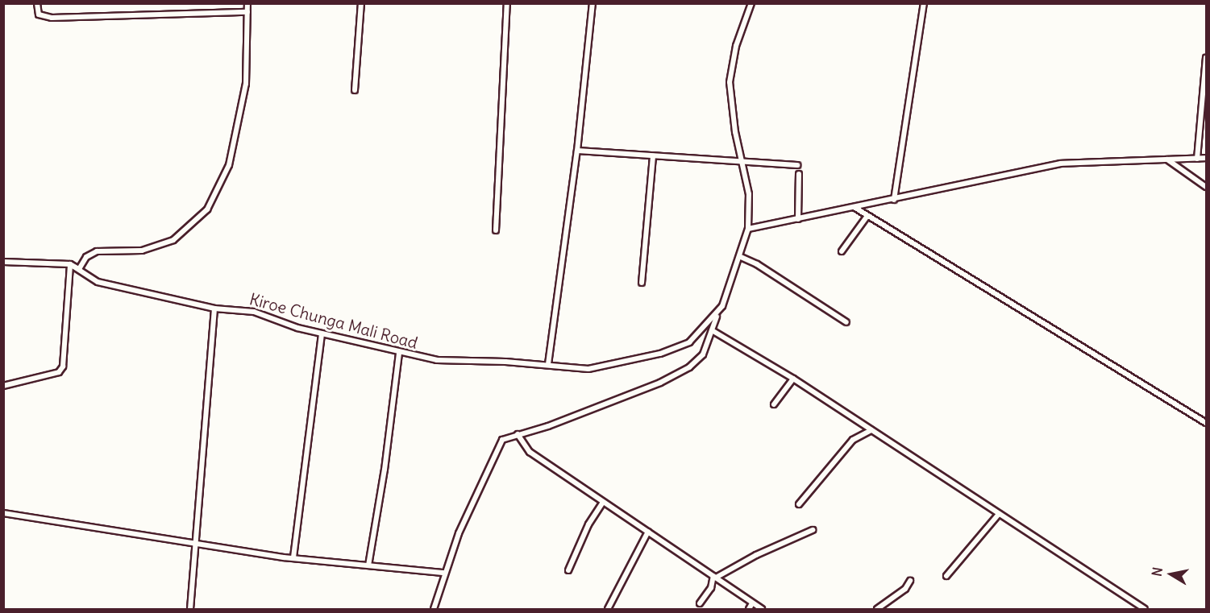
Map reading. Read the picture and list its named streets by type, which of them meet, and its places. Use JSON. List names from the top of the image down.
{
  "streets": {
    "street": ["Kiroe Chunga Mali Road"]
  },
  "north": "left"
}
